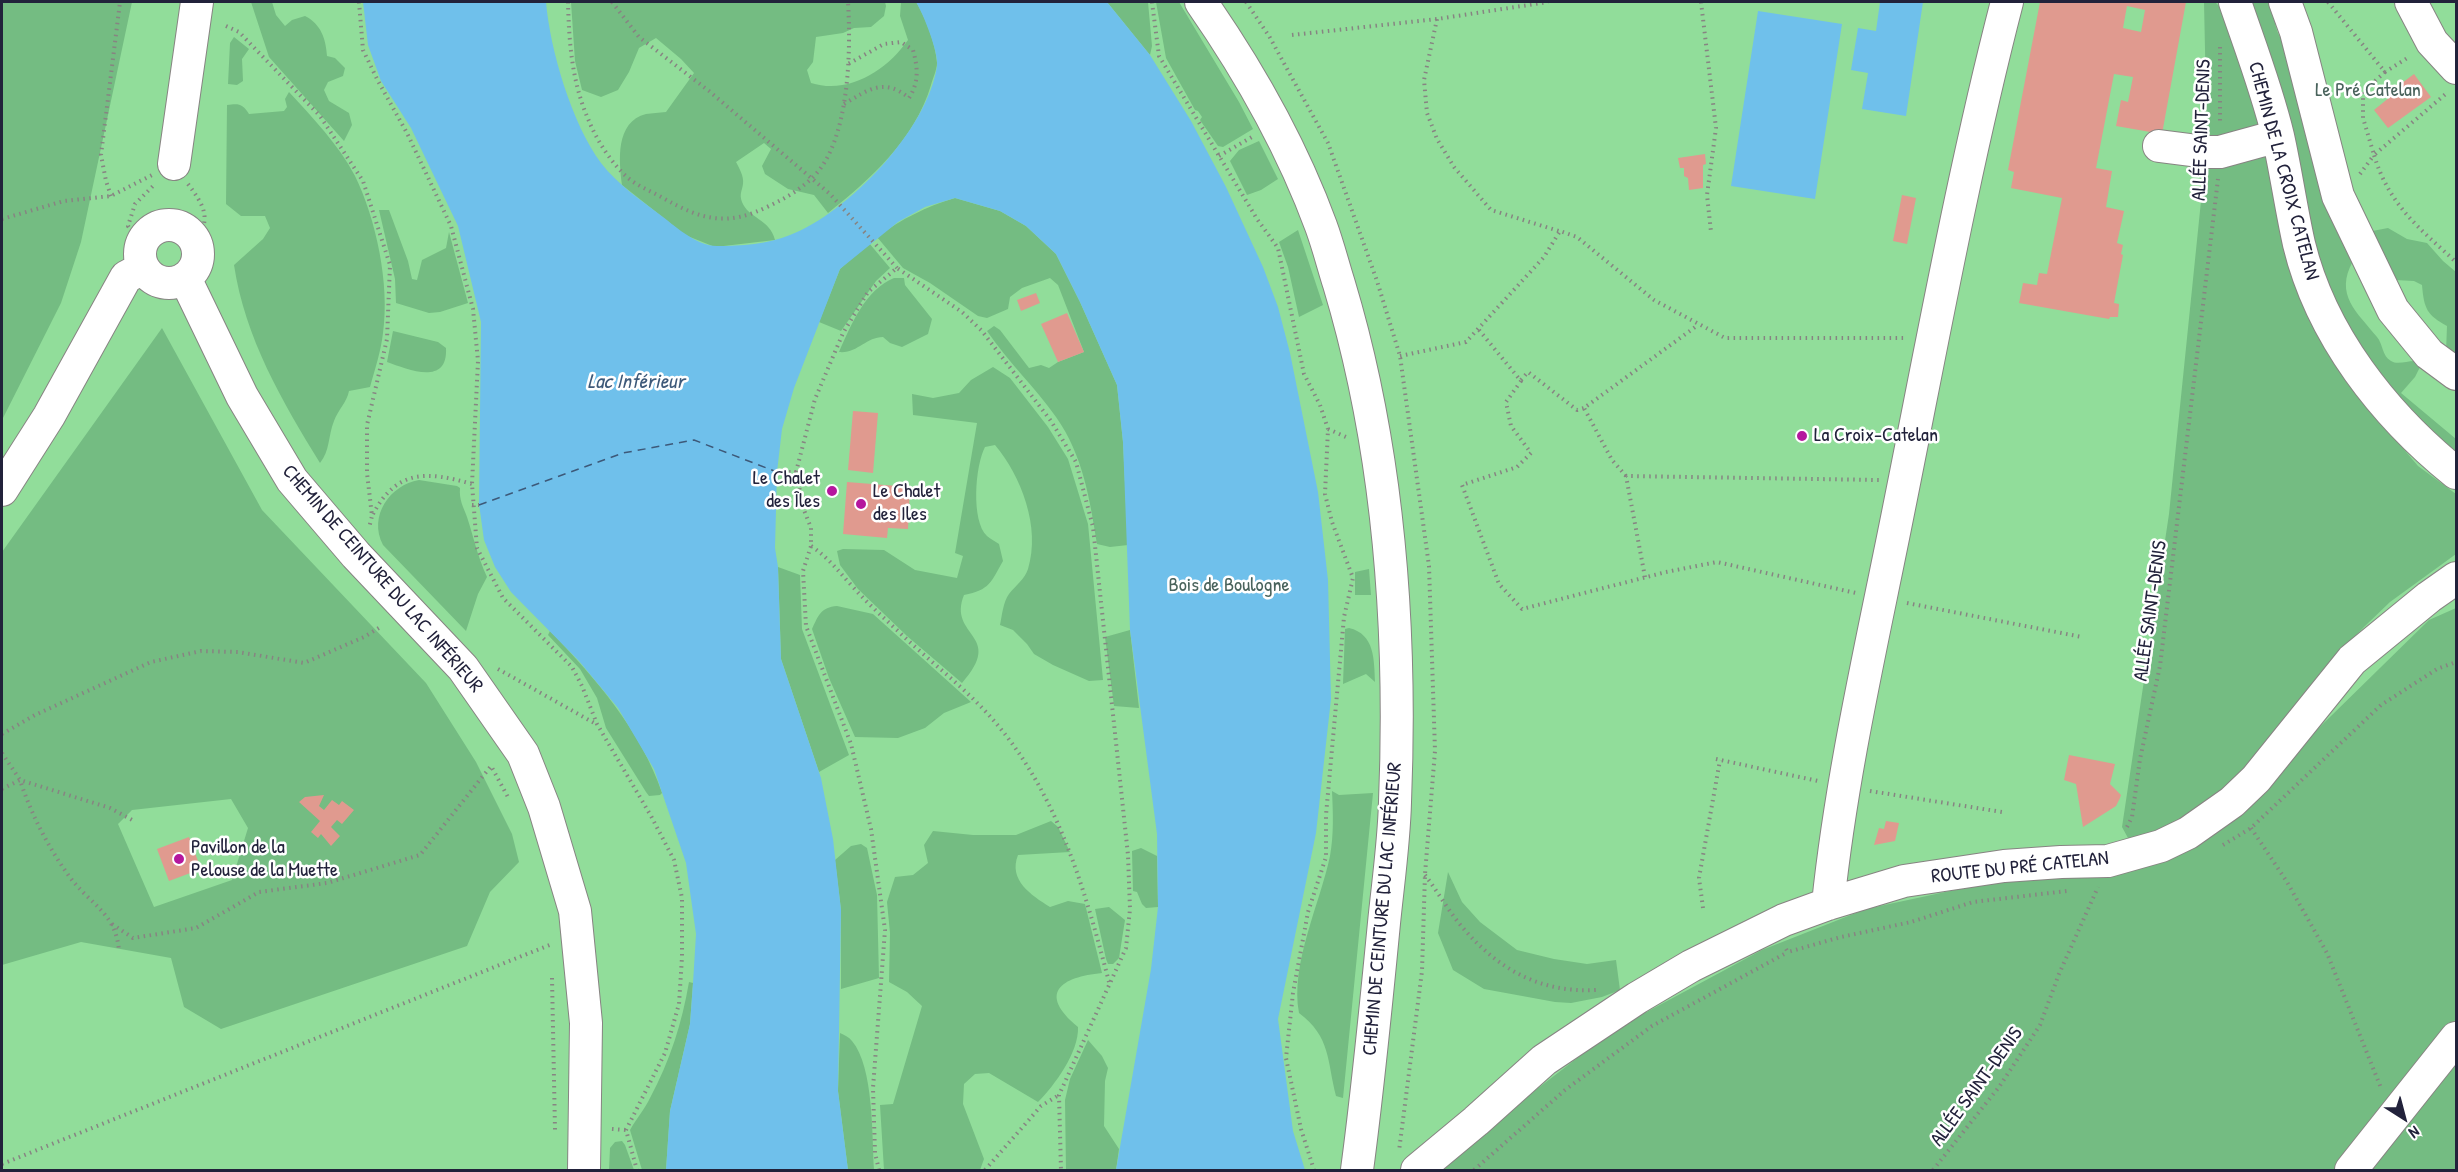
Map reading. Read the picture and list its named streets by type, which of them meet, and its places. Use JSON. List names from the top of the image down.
{
  "streets": {
    "street": ["CHEMIN DE LA CROIX CATELAN", "CHEMIN DE CEINTURE DU LAC INFÉRIEUR", "ROUTE DU PRÉ CATELAN"],
    "path": ["ALLÉE SAINT-DENIS"]
  },
  "crossings": [
    ["ALLÉE SAINT-DENIS", "ROUTE DU PRÉ CATELAN"]
  ],
  "water": ["Lac Inférieur"],
  "parks": ["Le Pré Catelan", "Bois de Boulogne"],
  "places": [
    "La Croix-Catelan",
    "Le Chalet des Îles",
    "Le Chalet des Iles",
    "Pavillon de la Pelouse de la Muette"
  ],
  "north": "bottom right"
}
